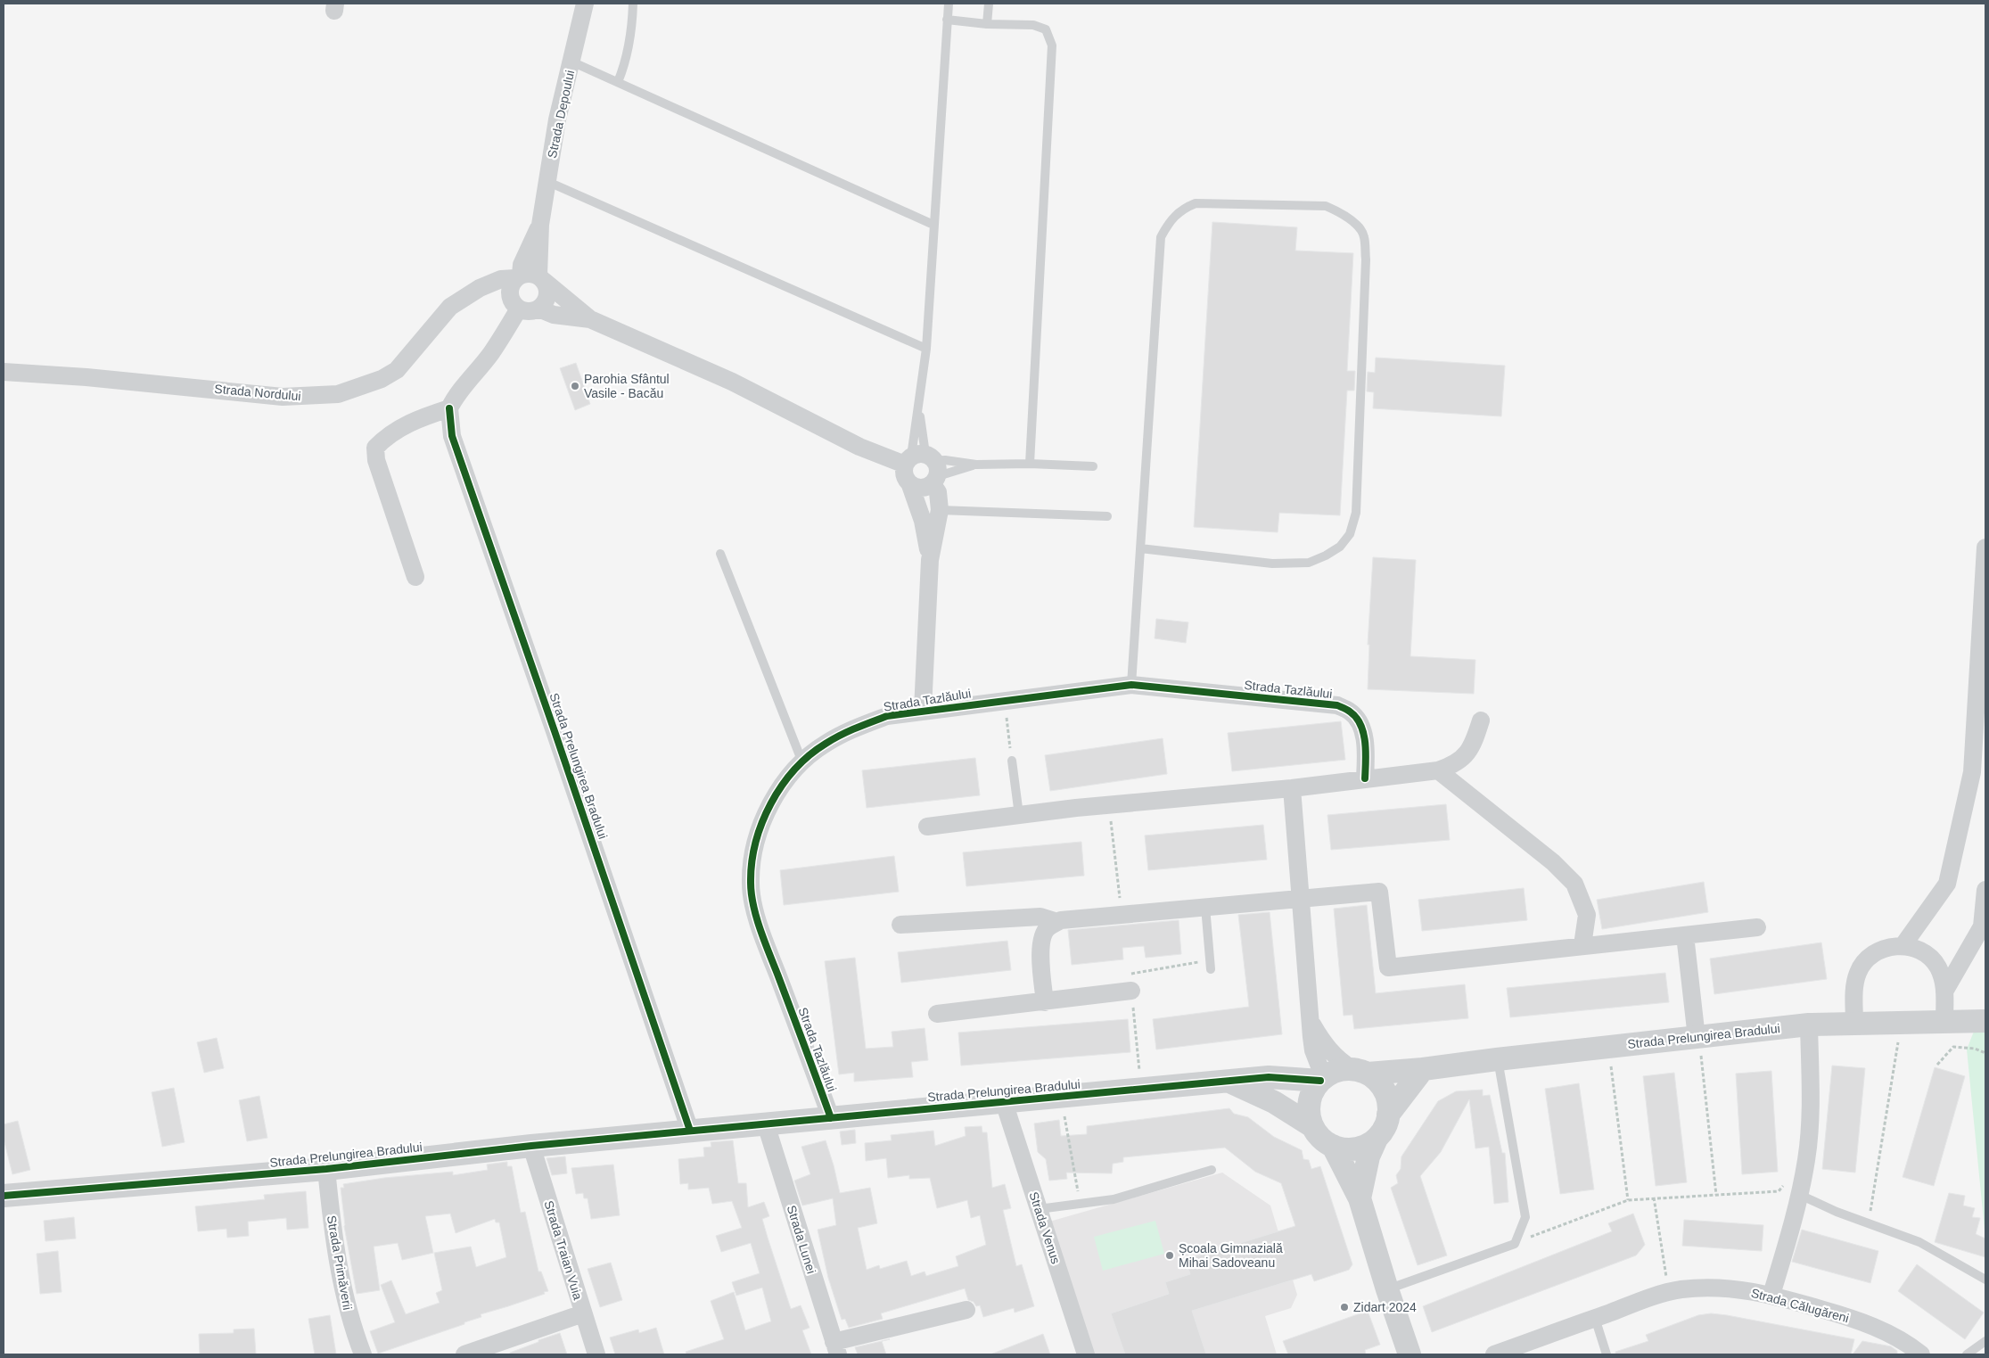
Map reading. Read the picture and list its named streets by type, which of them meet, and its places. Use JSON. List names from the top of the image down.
{
  "streets": {
    "street": [
      "Strada Depoului",
      "Strada Nordului",
      "Strada Tazlăului",
      "Strada Prelungirea Bradului",
      "Strada Venus",
      "Strada Lunei",
      "Strada Traian Vuia",
      "Strada Primăverii",
      "Strada Călugăreni"
    ]
  },
  "crossings": [
    ["Strada Depoului", "Strada Nordului"],
    ["Strada Tazlăului", "Strada Prelungirea Bradului"],
    ["Strada Prelungirea Bradului", "Strada Venus"],
    ["Strada Prelungirea Bradului", "Strada Lunei"],
    ["Strada Prelungirea Bradului", "Strada Traian Vuia"],
    ["Strada Prelungirea Bradului", "Strada Primăverii"]
  ],
  "places": ["Parohia Sfântul Vasile - Bacău", "Școala Gimnazială Mihai Sadoveanu", "Zidart 2024"]
}
